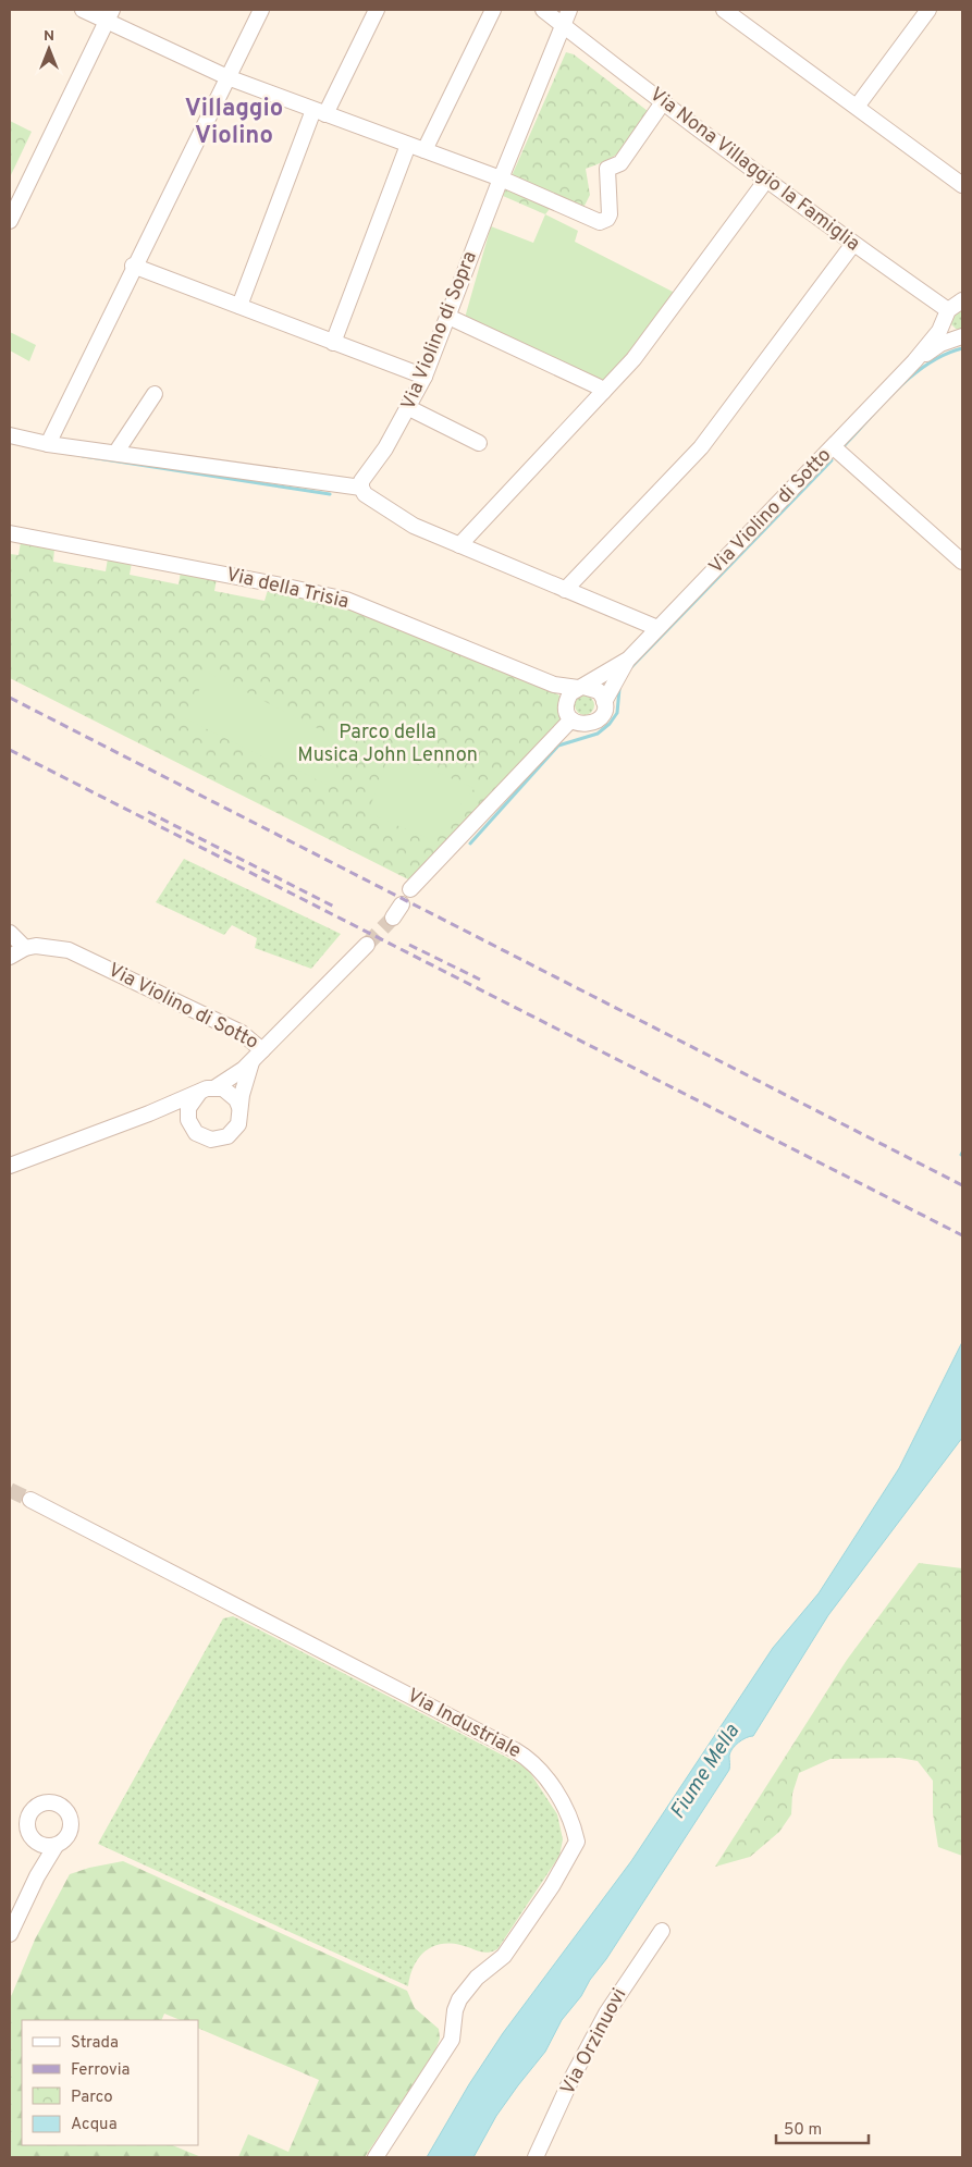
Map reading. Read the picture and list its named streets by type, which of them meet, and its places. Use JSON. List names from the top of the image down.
{
  "streets": {
    "street": [
      "Via Nona Villaggio la Famiglia",
      "Via Violino di Sopra",
      "Via Violino di Sotto",
      "Via della Trisia",
      "Via Industriale",
      "Via Orzinuovi"
    ]
  },
  "crossings": [
    ["Via Nona Villaggio la Famiglia", "Via Violino di Sotto"],
    ["Via Violino di Sotto", "Via della Trisia"]
  ],
  "districts": ["Villaggio Violino"],
  "water": ["Fiume Mella"],
  "parks": ["Parco della Musica John Lennon"],
  "legend": [
    "Strada",
    "Ferrovia",
    "Parco",
    "Acqua"
  ],
  "scale_bar": "50 m",
  "north": "top"
}
